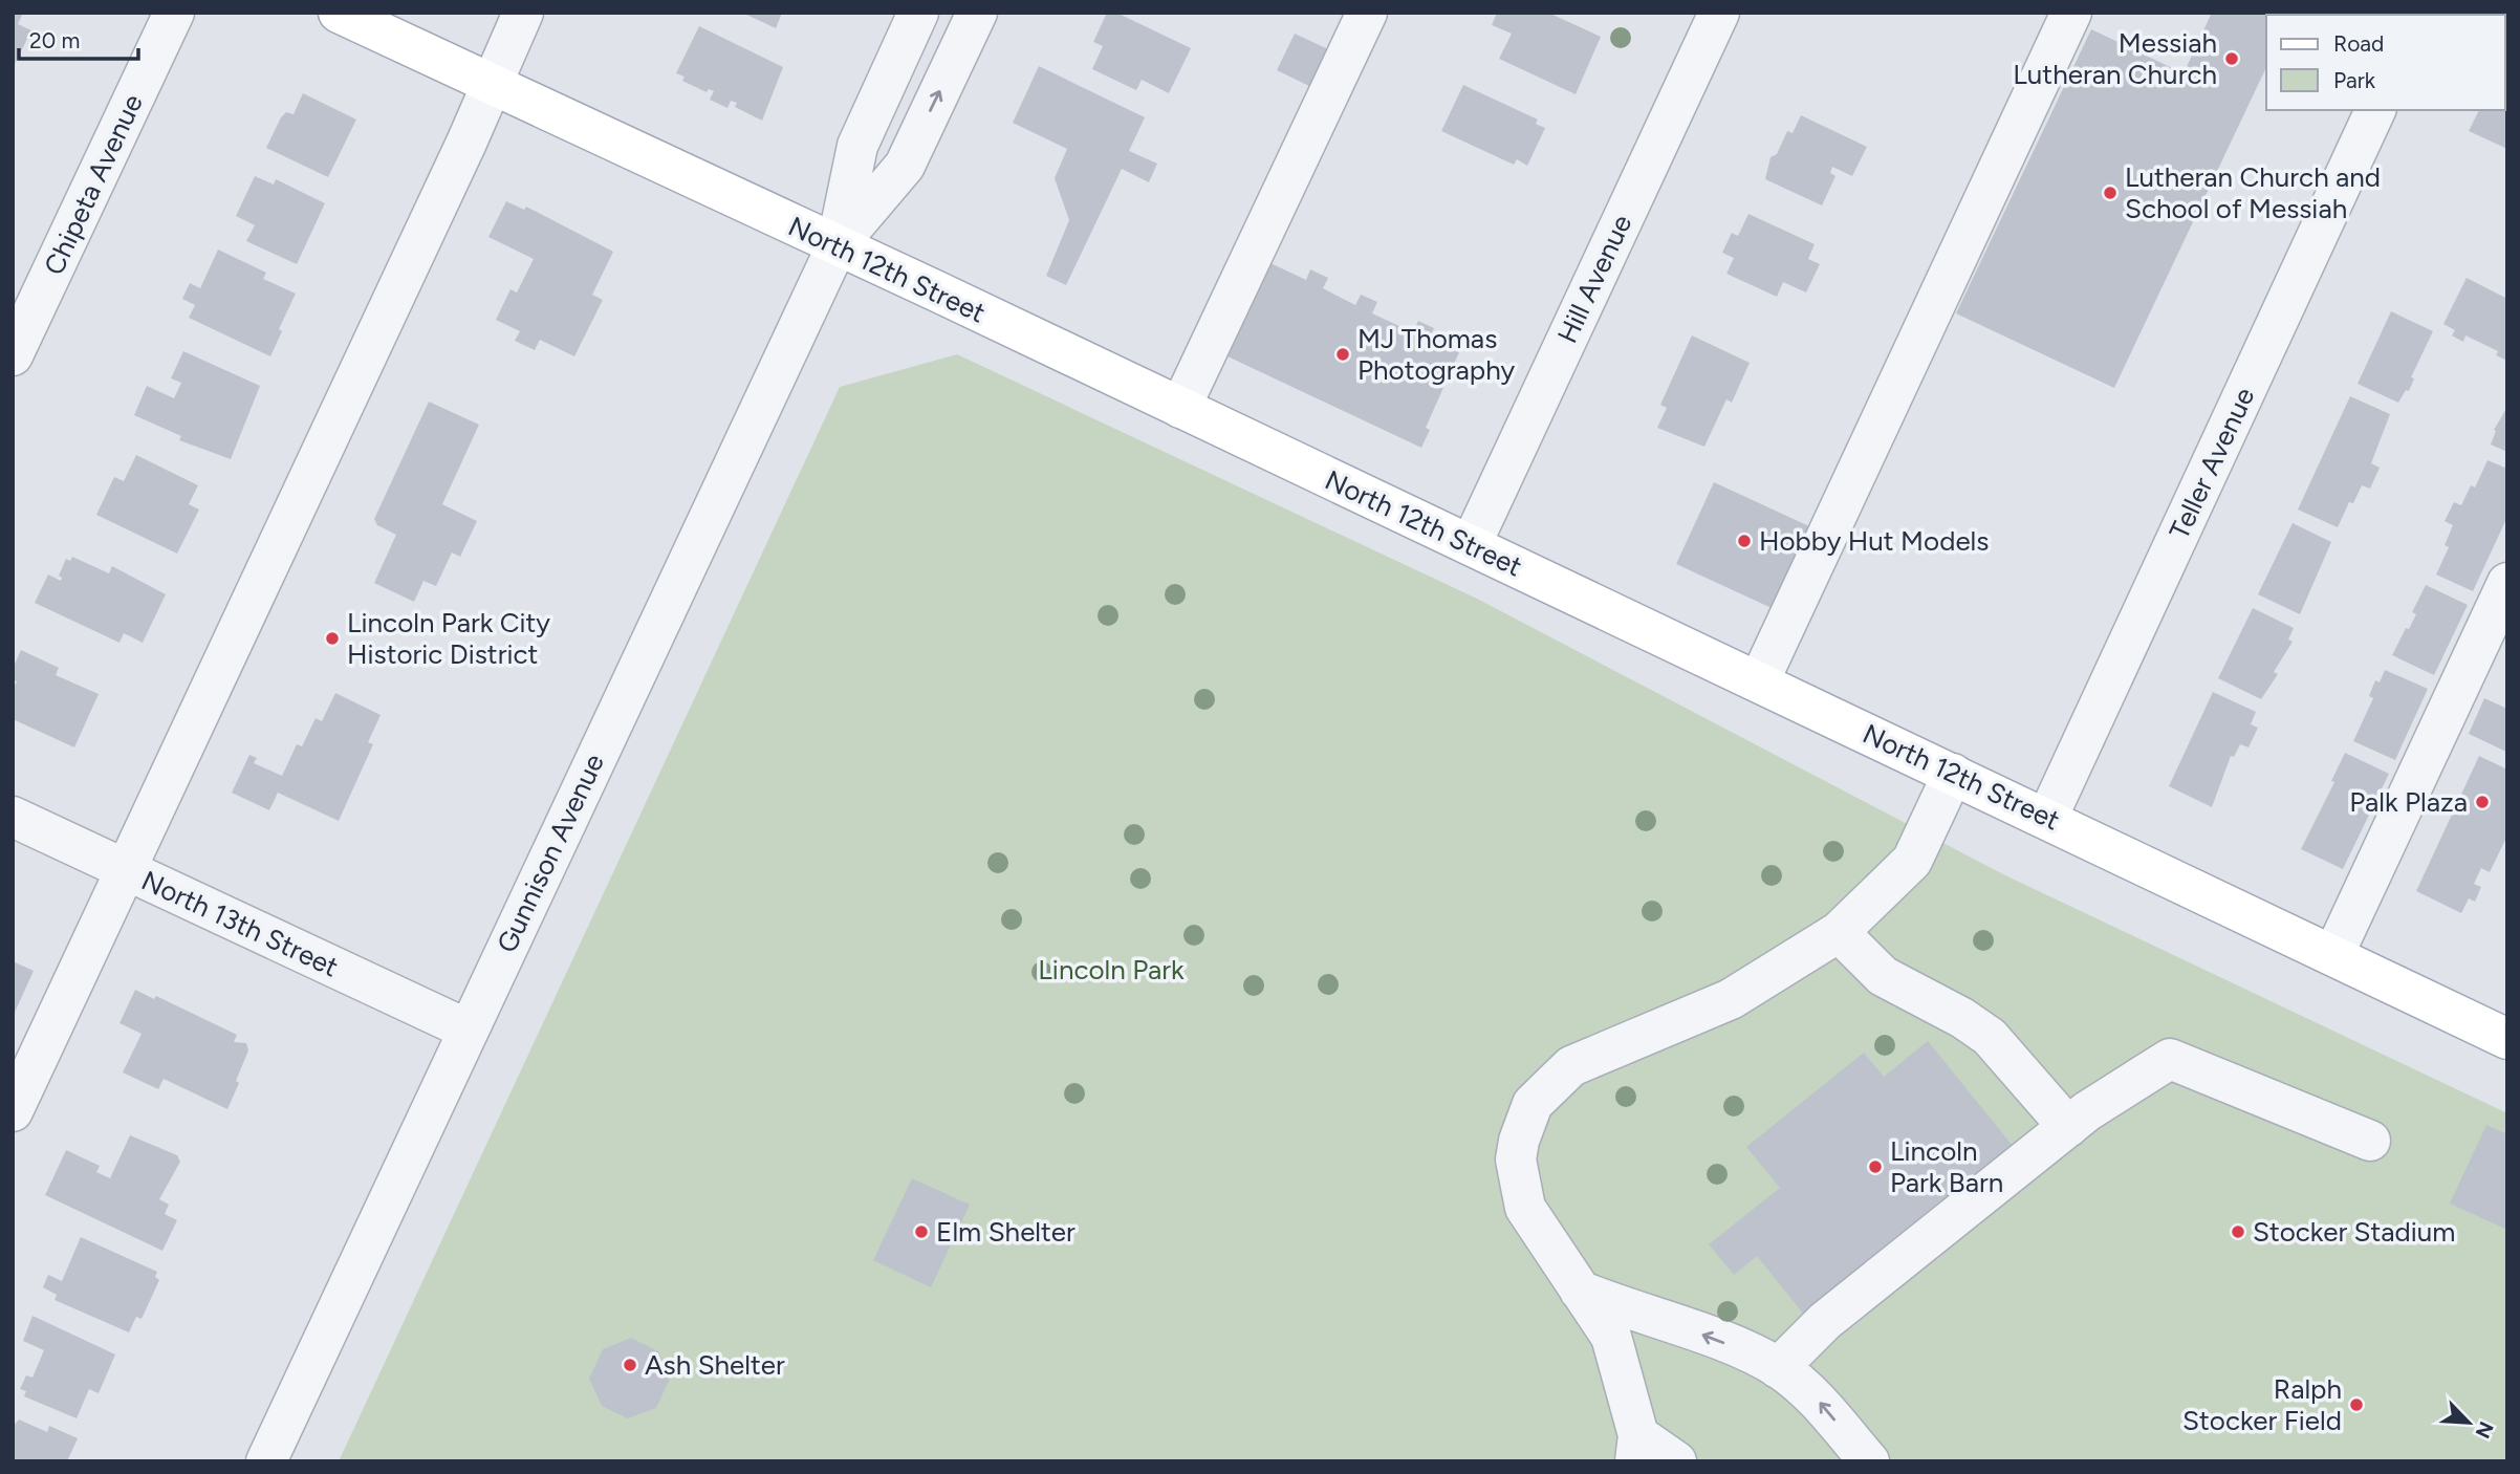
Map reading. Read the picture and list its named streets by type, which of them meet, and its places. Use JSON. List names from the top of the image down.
{
  "streets": {
    "main road": ["North 12th Street"],
    "street": [
      "Chipeta Avenue",
      "Hill Avenue",
      "Teller Avenue",
      "Gunnison Avenue",
      "North 13th Street"
    ]
  },
  "crossings": [
    ["North 12th Street", "Hill Avenue"],
    ["North 12th Street", "Teller Avenue"],
    ["North 12th Street", "Gunnison Avenue"],
    ["Gunnison Avenue", "North 13th Street"]
  ],
  "parks": ["Lincoln Park"],
  "places": [
    "Messiah Lutheran Church",
    "Lutheran Church and School of Messiah",
    "MJ Thomas Photography",
    "Hobby Hut Models",
    "Lincoln Park City Historic District",
    "Palk Plaza",
    "Lincoln Park Barn",
    "Elm Shelter",
    "Stocker Stadium",
    "Ash Shelter",
    "Ralph Stocker Field"
  ],
  "legend": ["Road", "Park"],
  "scale_bar": "20 m",
  "north": "bottom right"
}
